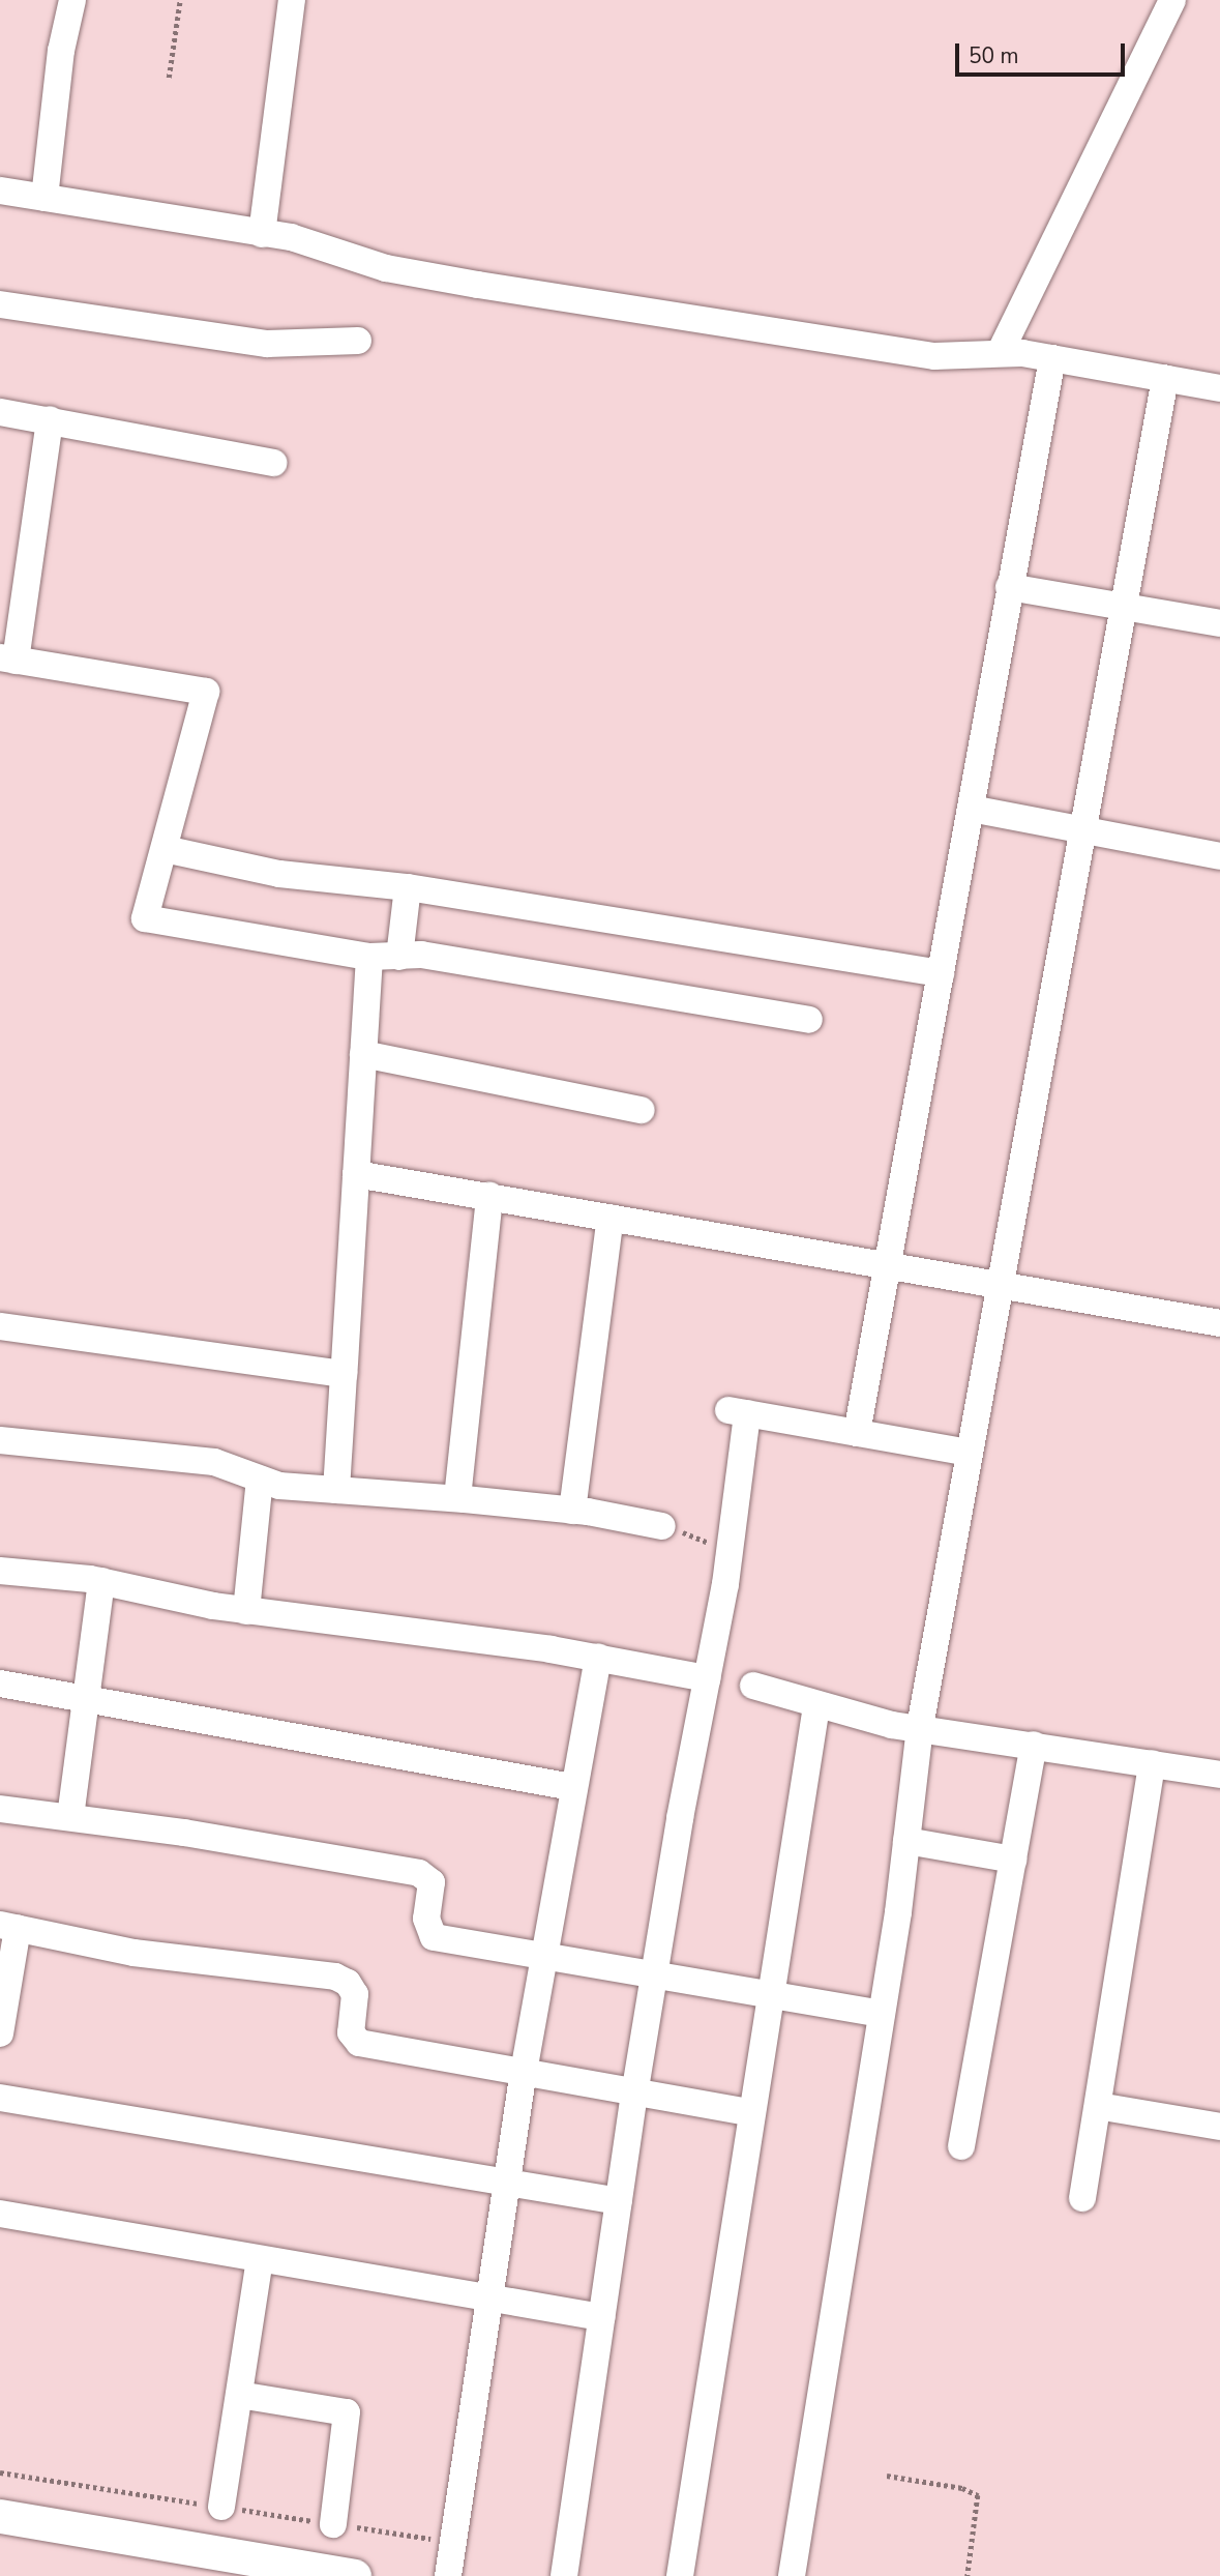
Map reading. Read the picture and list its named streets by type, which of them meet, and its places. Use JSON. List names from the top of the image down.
{
  "scale_bar": "50 m"
}
